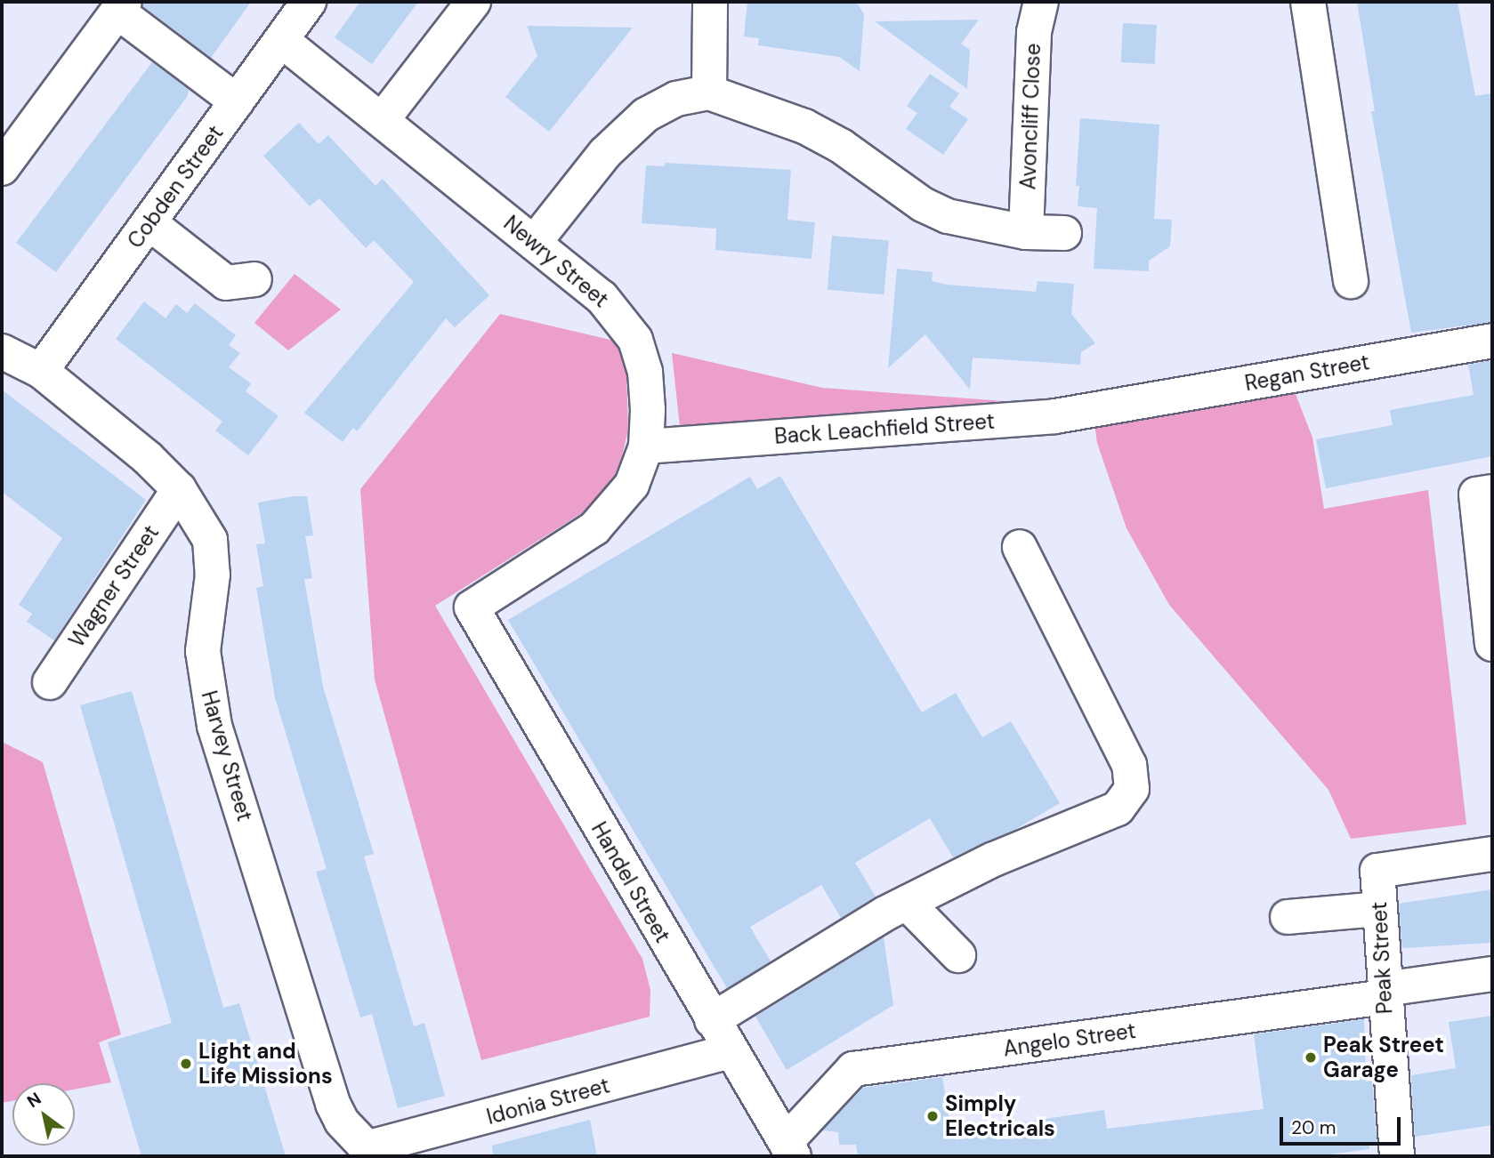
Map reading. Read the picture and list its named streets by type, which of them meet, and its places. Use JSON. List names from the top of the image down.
{
  "streets": {
    "street": [
      "Avoncliff Close",
      "Cobden Street",
      "Newry Street",
      "Regan Street",
      "Back Leachfield Street",
      "Wagner Street",
      "Harvey Street",
      "Handel Street",
      "Peak Street",
      "Angelo Street",
      "Idonia Street"
    ]
  },
  "crossings": [
    ["Cobden Street", "Newry Street"],
    ["Cobden Street", "Harvey Street"],
    ["Newry Street", "Back Leachfield Street"],
    ["Newry Street", "Handel Street"],
    ["Regan Street", "Back Leachfield Street"],
    ["Wagner Street", "Harvey Street"],
    ["Harvey Street", "Idonia Street"],
    ["Handel Street", "Angelo Street"],
    ["Handel Street", "Idonia Street"],
    ["Peak Street", "Angelo Street"]
  ],
  "places": ["Peak Street Garage", "Light and Life Missions", "Simply Electricals"],
  "scale_bar": "20 m",
  "north": "top left"
}
